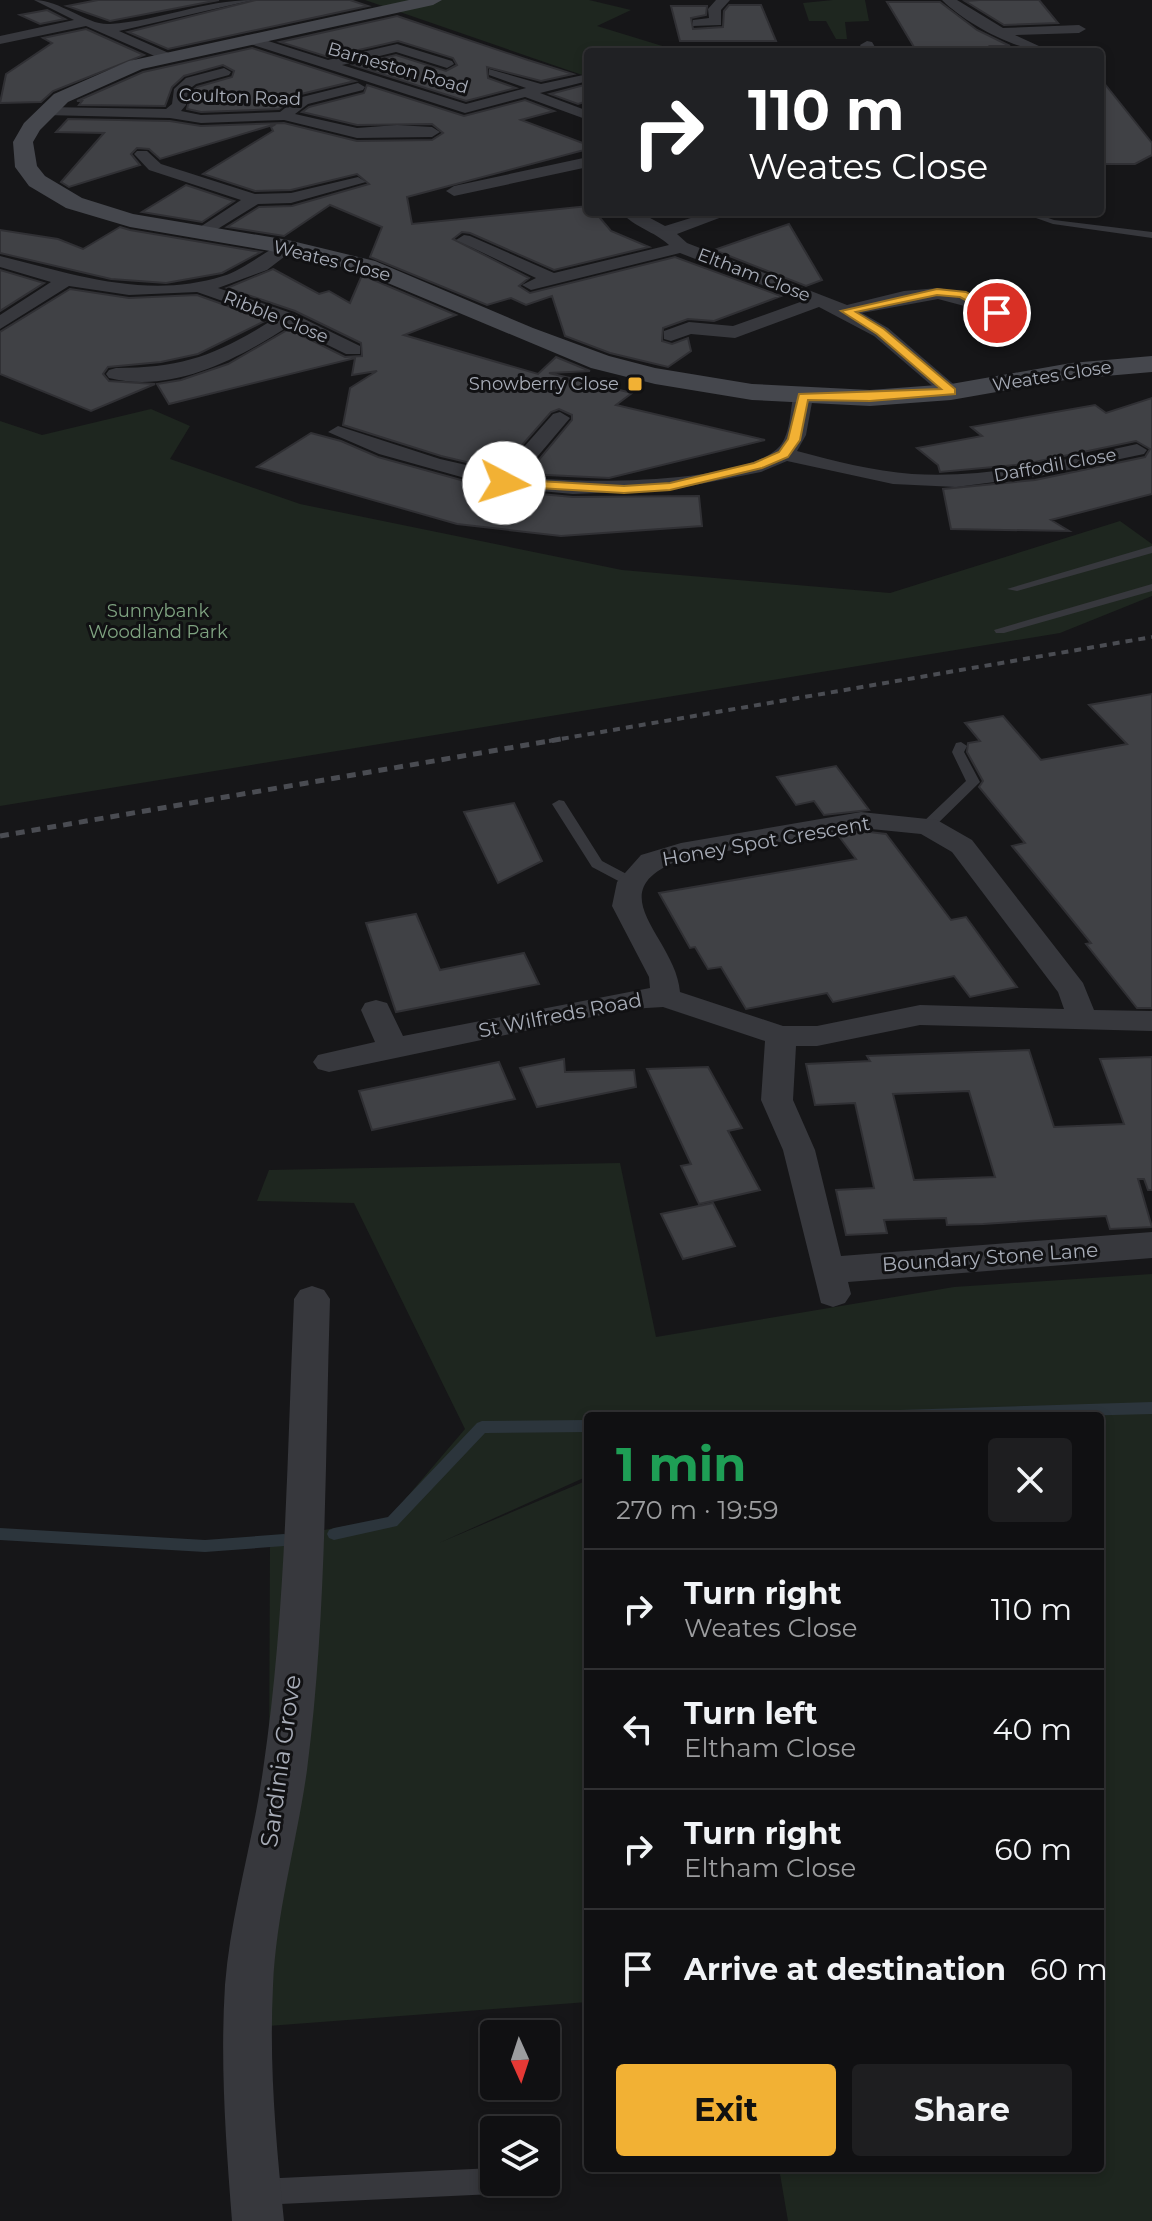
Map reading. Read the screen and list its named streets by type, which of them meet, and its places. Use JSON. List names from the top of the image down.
{
  "streets": {
    "street": [
      "Barneston Road",
      "Coulton Road",
      "Weates Close",
      "Eltham Close",
      "Ribble Close",
      "Daffodil Close",
      "Honey Spot Crescent",
      "St Wilfreds Road",
      "Boundary Stone Lane",
      "Sardinia Grove"
    ]
  },
  "crossings": [
    ["Barneston Road", "Weates Close"],
    ["Coulton Road", "Weates Close"],
    ["Weates Close", "Eltham Close"],
    ["Honey Spot Crescent", "St Wilfreds Road"],
    ["St Wilfreds Road", "Boundary Stone Lane"]
  ],
  "parks": ["Sunnybank Woodland Park"],
  "places": {
    "transit": ["Snowberry Close"]
  },
  "north": "bottom",
  "page": {
    "turn": ["110 m", "Weates Close"],
    "heading": ["1 min", "270 m · 19:59"],
    "list": [
      {
        "name": "Turn right",
        "note": "Weates Close",
        "value": "110 m"
      },
      {
        "name": "Turn left",
        "note": "Eltham Close",
        "value": "40 m"
      },
      {
        "name": "Turn right",
        "note": "Eltham Close",
        "value": "60 m"
      },
      {
        "name": "Arrive at destination",
        "value": "60 m"
      }
    ],
    "buttons": ["Exit", "Share"]
  }
}
